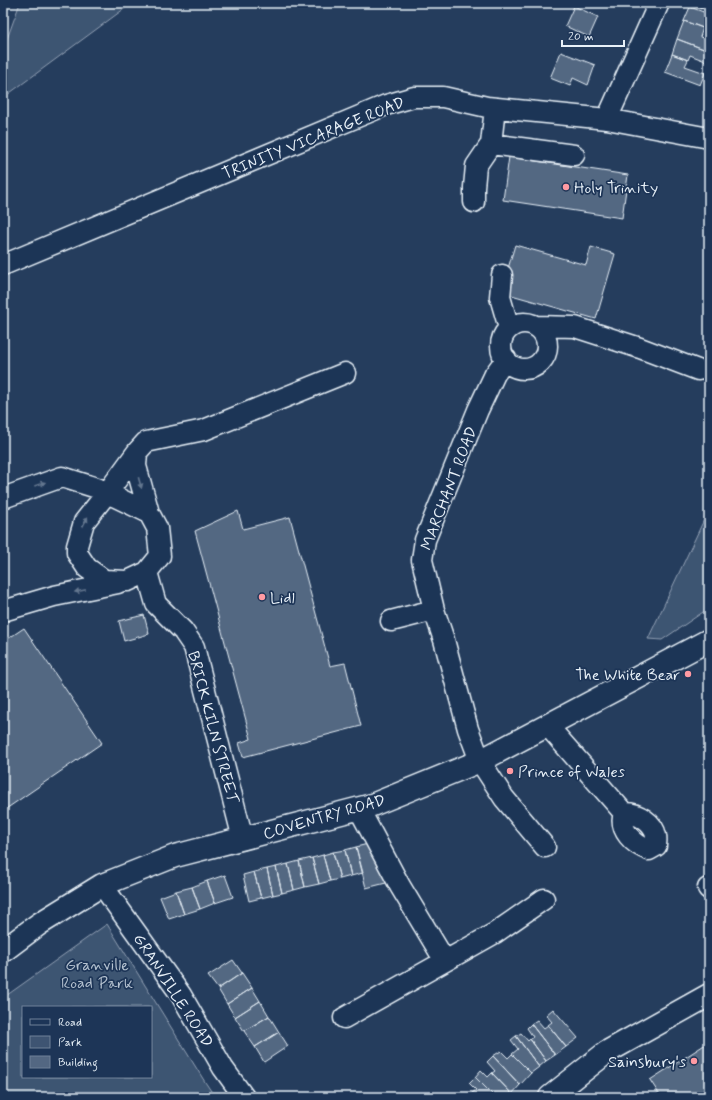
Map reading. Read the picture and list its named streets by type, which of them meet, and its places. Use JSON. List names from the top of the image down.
{
  "streets": {
    "main road": ["COVENTRY ROAD"],
    "street": [
      "TRINITY VICARAGE ROAD",
      "MARCHANT ROAD",
      "BRICK KILN STREET",
      "GRANVILLE ROAD"
    ]
  },
  "crossings": [
    ["MARCHANT ROAD", "COVENTRY ROAD"],
    ["BRICK KILN STREET", "COVENTRY ROAD"],
    ["COVENTRY ROAD", "GRANVILLE ROAD"]
  ],
  "parks": ["Granville Road Park"],
  "places": [
    "Holy Trinity",
    "Lidl",
    "The White Bear",
    "Prince of Wales",
    "Sainsbury's"
  ],
  "legend": ["Road", "Park", "Building"],
  "scale_bar": "20 m"
}
